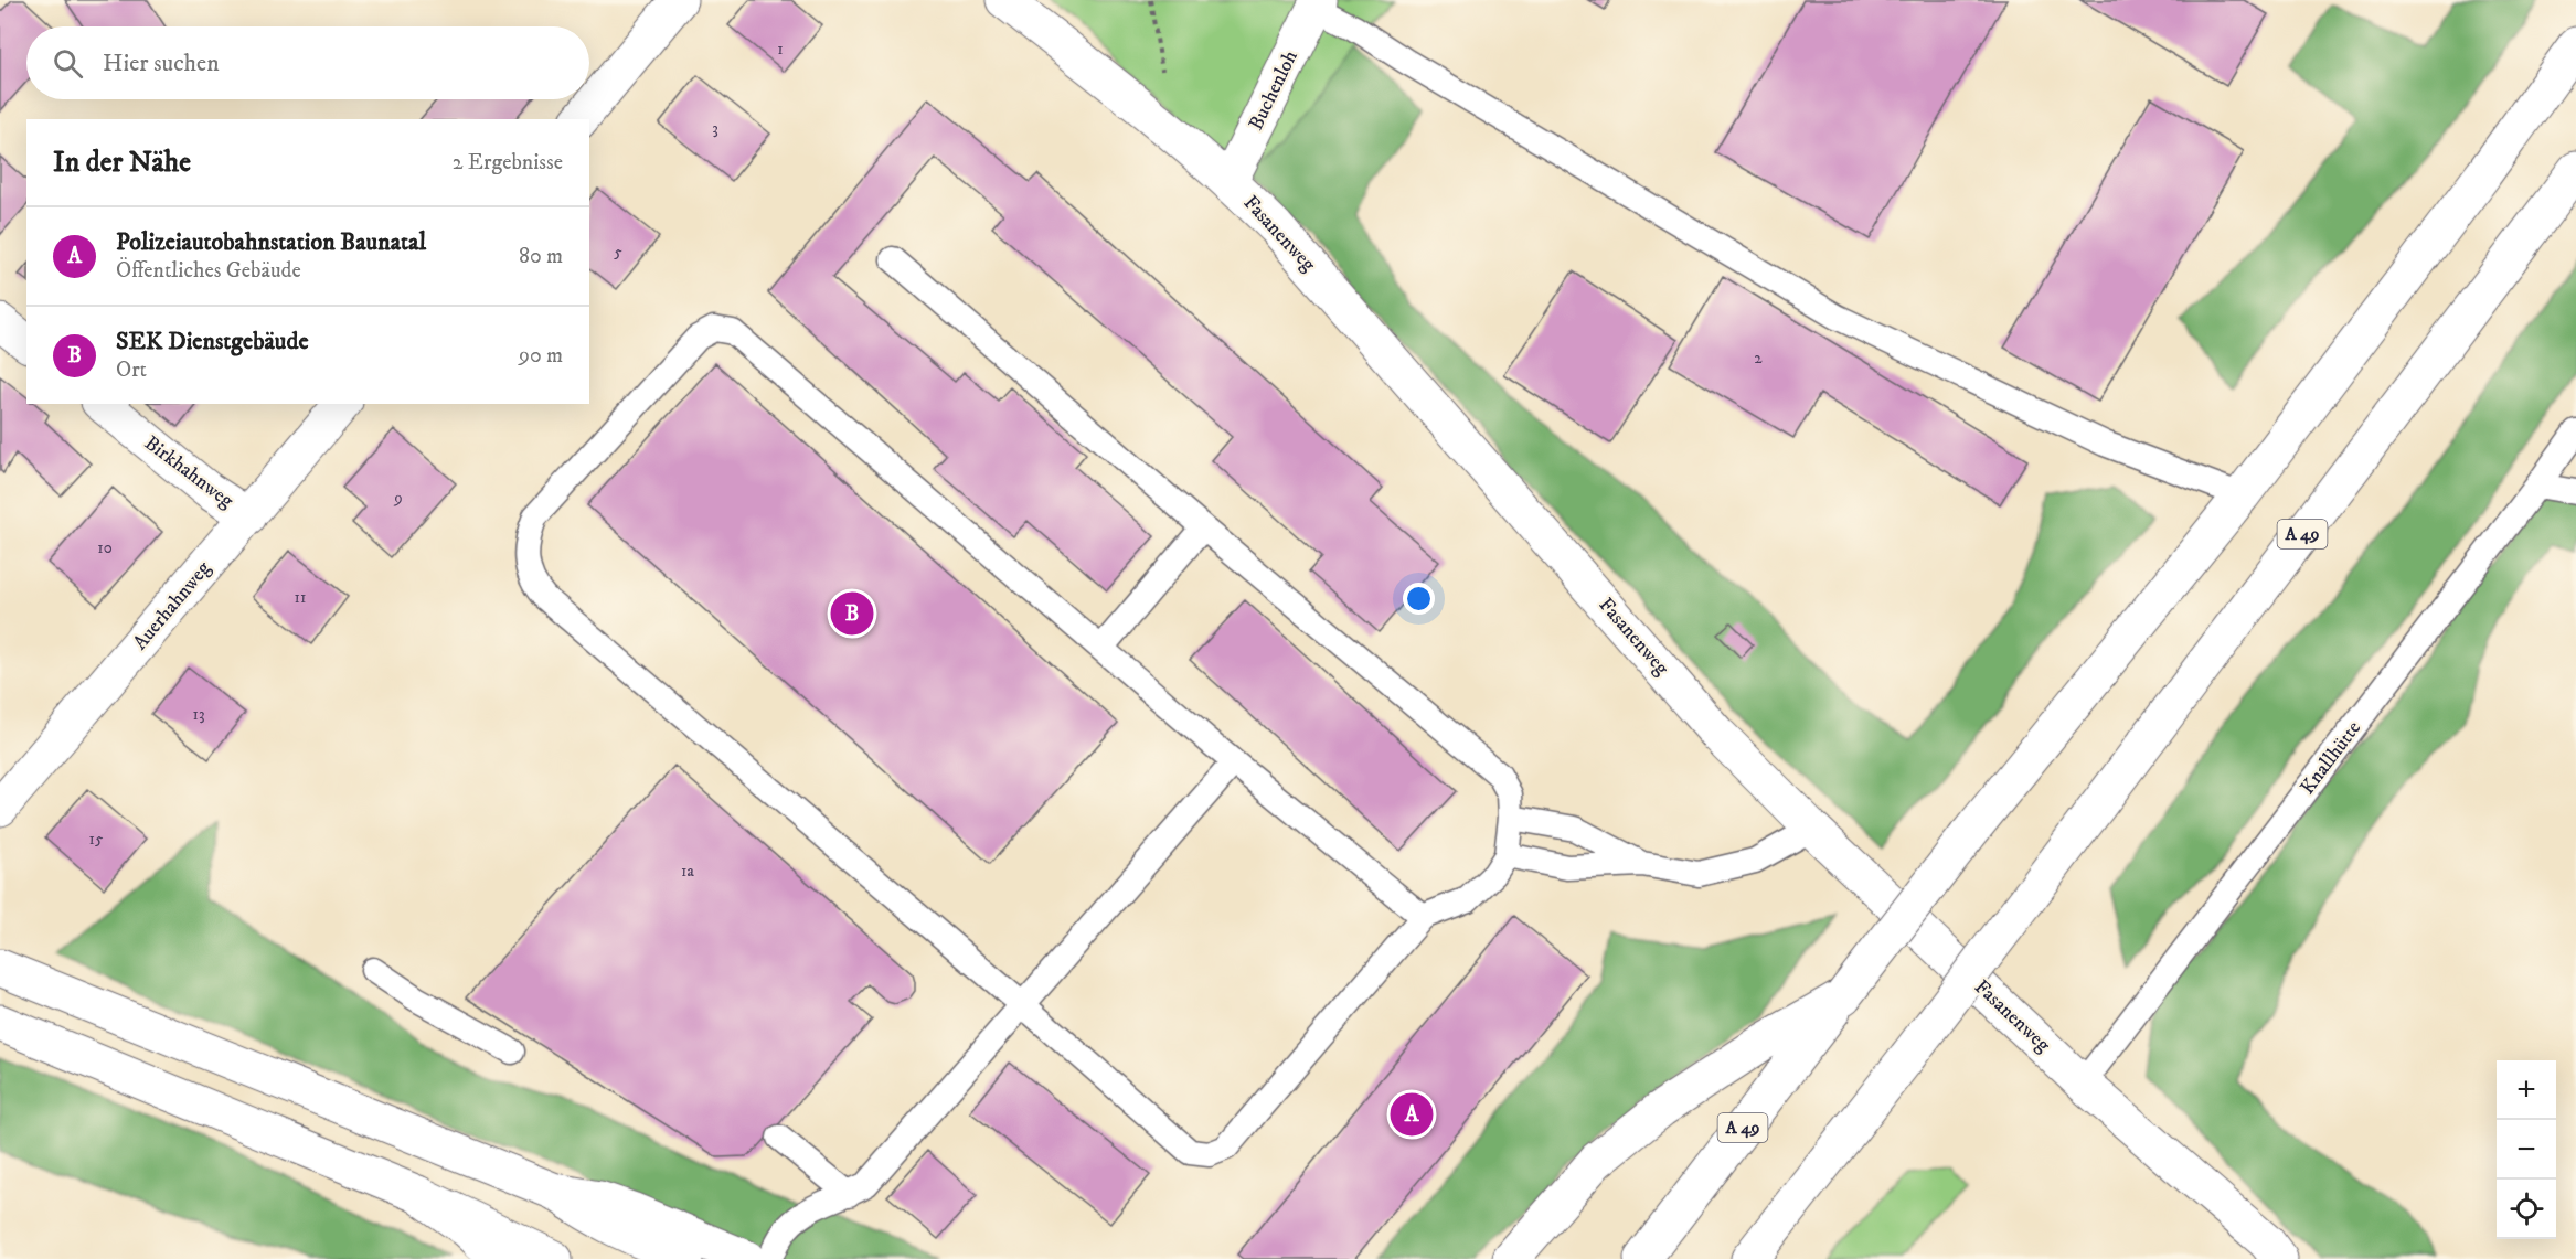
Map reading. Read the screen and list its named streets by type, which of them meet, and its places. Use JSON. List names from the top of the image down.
{
  "streets": {
    "main road": [
      "Buchenloh",
      "Fasanenweg",
      "Birkhahnweg",
      "A 49",
      "Auerhahnweg"
    ],
    "lane": ["Knallhütte"]
  },
  "crossings": [
    ["Buchenloh", "Fasanenweg"],
    ["Fasanenweg", "Knallhütte"],
    ["Birkhahnweg", "Auerhahnweg"]
  ],
  "house_numbers": [
    "1",
    "3",
    "5",
    "2",
    "9",
    "10",
    "11",
    "13",
    "15",
    "1a"
  ],
  "page": {
    "search": "Hier suchen",
    "heading": ["In der Nähe", "2 Ergebnisse"],
    "list": [
      {
        "mark": "A",
        "name": "Polizeiautobahnstation Baunatal",
        "note": "Öffentliches Gebäude",
        "value": "80 m"
      },
      {
        "mark": "B",
        "name": "SEK Dienstgebäude",
        "note": "Ort",
        "value": "90 m"
      }
    ],
    "pins": ["B", "A"],
    "map_buttons": ["+", "−"]
  }
}
